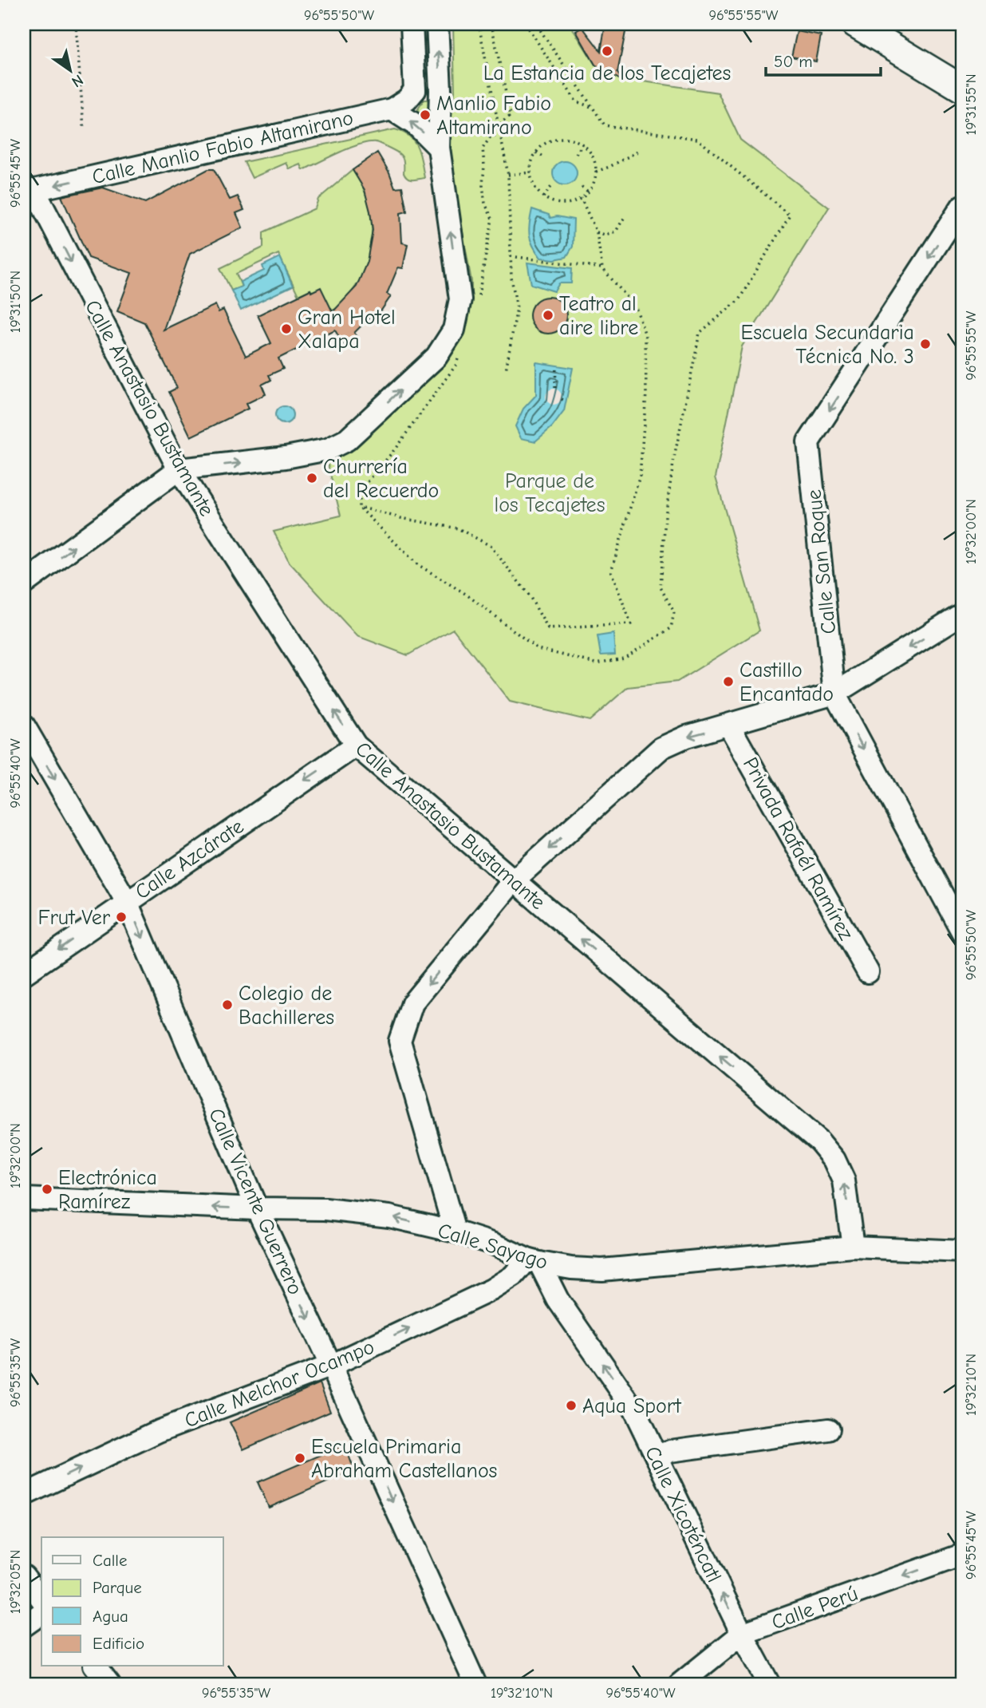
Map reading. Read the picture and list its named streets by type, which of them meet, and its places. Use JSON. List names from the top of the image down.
{
  "streets": {
    "street": [
      "Calle Manlio Fabio Altamirano",
      "Calle Anastasio Bustamante",
      "Calle San Roque",
      "Privada Rafaél Ramírez",
      "Calle Azcárate",
      "Calle Vicente Guerrero",
      "Calle Sayago",
      "Calle Melchor Ocampo",
      "Calle Xicoténcatl",
      "Calle Perú"
    ]
  },
  "crossings": [
    ["Calle Manlio Fabio Altamirano", "Calle Anastasio Bustamante"],
    ["Calle Anastasio Bustamante", "Calle Azcárate"],
    ["Calle Anastasio Bustamante", "Calle Sayago"],
    ["Calle Azcárate", "Calle Vicente Guerrero"],
    ["Calle Vicente Guerrero", "Calle Sayago"],
    ["Calle Vicente Guerrero", "Calle Melchor Ocampo"],
    ["Calle Sayago", "Calle Melchor Ocampo"],
    ["Calle Sayago", "Calle Xicoténcatl"],
    ["Calle Melchor Ocampo", "Calle Xicoténcatl"],
    ["Calle Xicoténcatl", "Calle Perú"]
  ],
  "one_way": [
    "Calle Manlio Fabio Altamirano",
    "Calle San Roque",
    "Calle Azcárate",
    "Calle Vicente Guerrero",
    "Calle Sayago",
    "Calle Melchor Ocampo",
    "Calle Xicoténcatl"
  ],
  "parks": ["Parque de los Tecajetes"],
  "places": [
    "La Estancia de los Tecajetes",
    "Manlio Fabio Altamirano",
    "Teatro al aire libre",
    "Gran Hotel Xalapa",
    "Escuela Secundaria Técnica No. 3",
    "Churrería del Recuerdo",
    "Castillo Encantado",
    "Frut Ver",
    "Colegio de Bachilleres",
    "Electrónica Ramírez",
    "Aqua Sport",
    "Escuela Primaria Abraham Castellanos"
  ],
  "legend": [
    "Calle",
    "Parque",
    "Agua",
    "Edificio"
  ],
  "scale_bar": "50 m",
  "north": "bottom right",
  "coordinates": [
    "96°55'50\"W",
    "96°55'55\"W",
    "19°31'55\"N",
    "96°55'45\"W",
    "19°31'50\"N",
    "19°32'00\"N",
    "96°55'40\"W",
    "96°55'35\"W",
    "19°32'10\"N",
    "19°32'05\"N"
  ]
}
